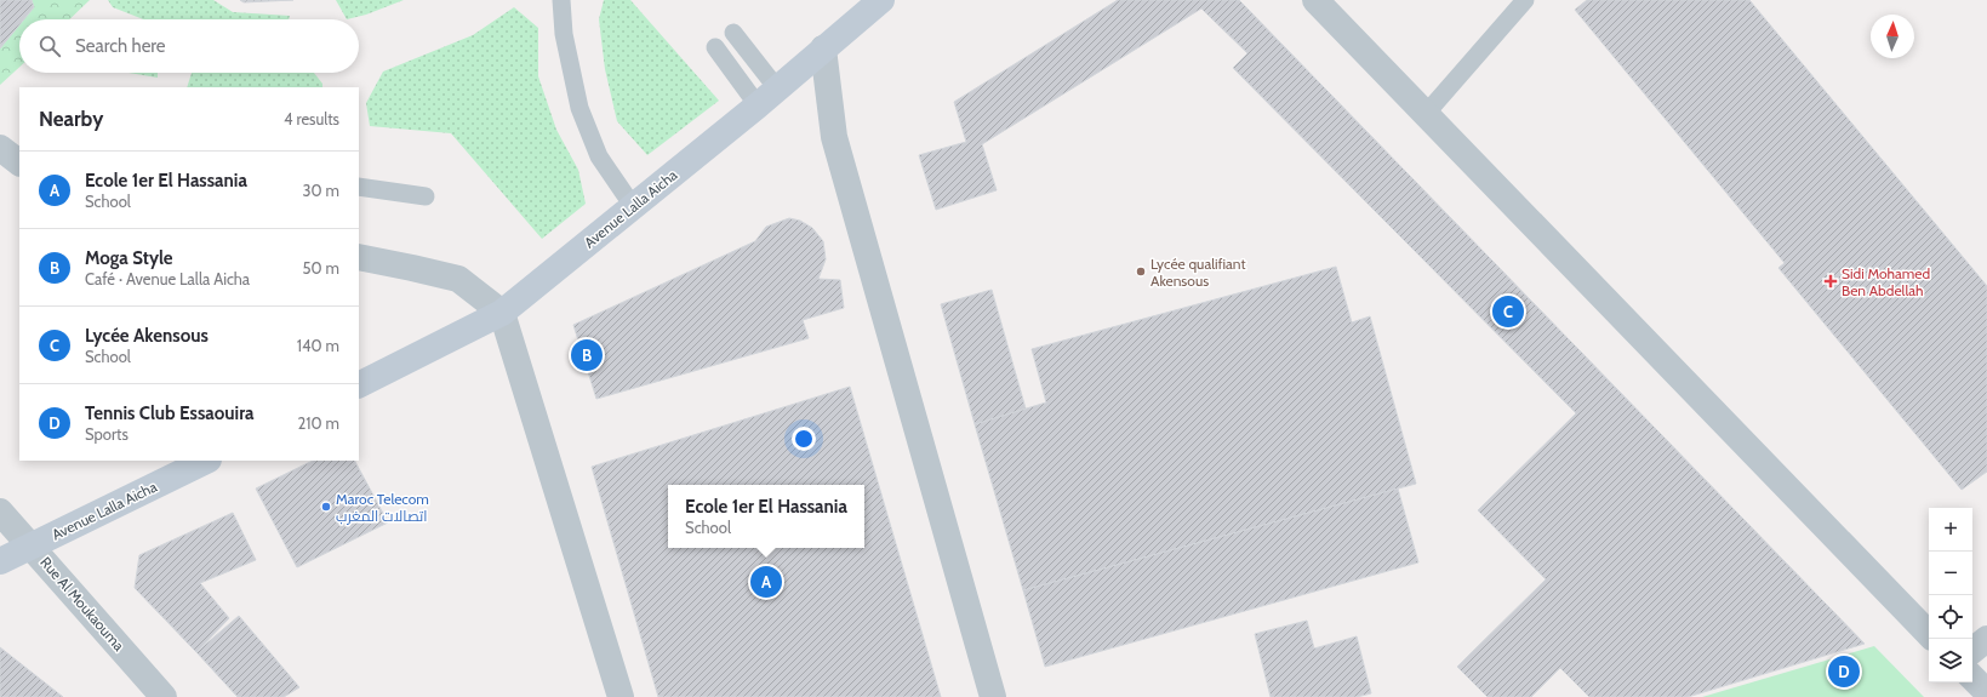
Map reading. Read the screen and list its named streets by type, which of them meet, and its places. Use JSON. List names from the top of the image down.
{
  "streets": {
    "street": ["Avenue Lalla Aicha", "Rue Al Moukaouma"]
  },
  "crossings": [
    ["Avenue Lalla Aicha", "Rue Al Moukaouma"]
  ],
  "places": {
    "other": ["Lycée qualifiant Akensous", "Maroc Telecom اتصالات المغرب"],
    "health": ["Sidi Mohamed Ben Abdellah"]
  },
  "north": "top",
  "page": {
    "search": "Search here",
    "heading": ["Nearby", "4 results"],
    "list": [
      {
        "mark": "A",
        "name": "Ecole 1er El Hassania",
        "note": "School",
        "value": "30 m"
      },
      {
        "mark": "B",
        "name": "Moga Style",
        "note": "Café · Avenue Lalla Aicha",
        "value": "50 m"
      },
      {
        "mark": "C",
        "name": "Lycée Akensous",
        "note": "School",
        "value": "140 m"
      },
      {
        "mark": "D",
        "name": "Tennis Club Essaouira",
        "note": "Sports",
        "value": "210 m"
      }
    ],
    "pins": [
      "C",
      "B",
      "A",
      "D"
    ],
    "popup": ["Ecole 1er El Hassania", "School"],
    "map_buttons": ["+", "−"]
  }
}
